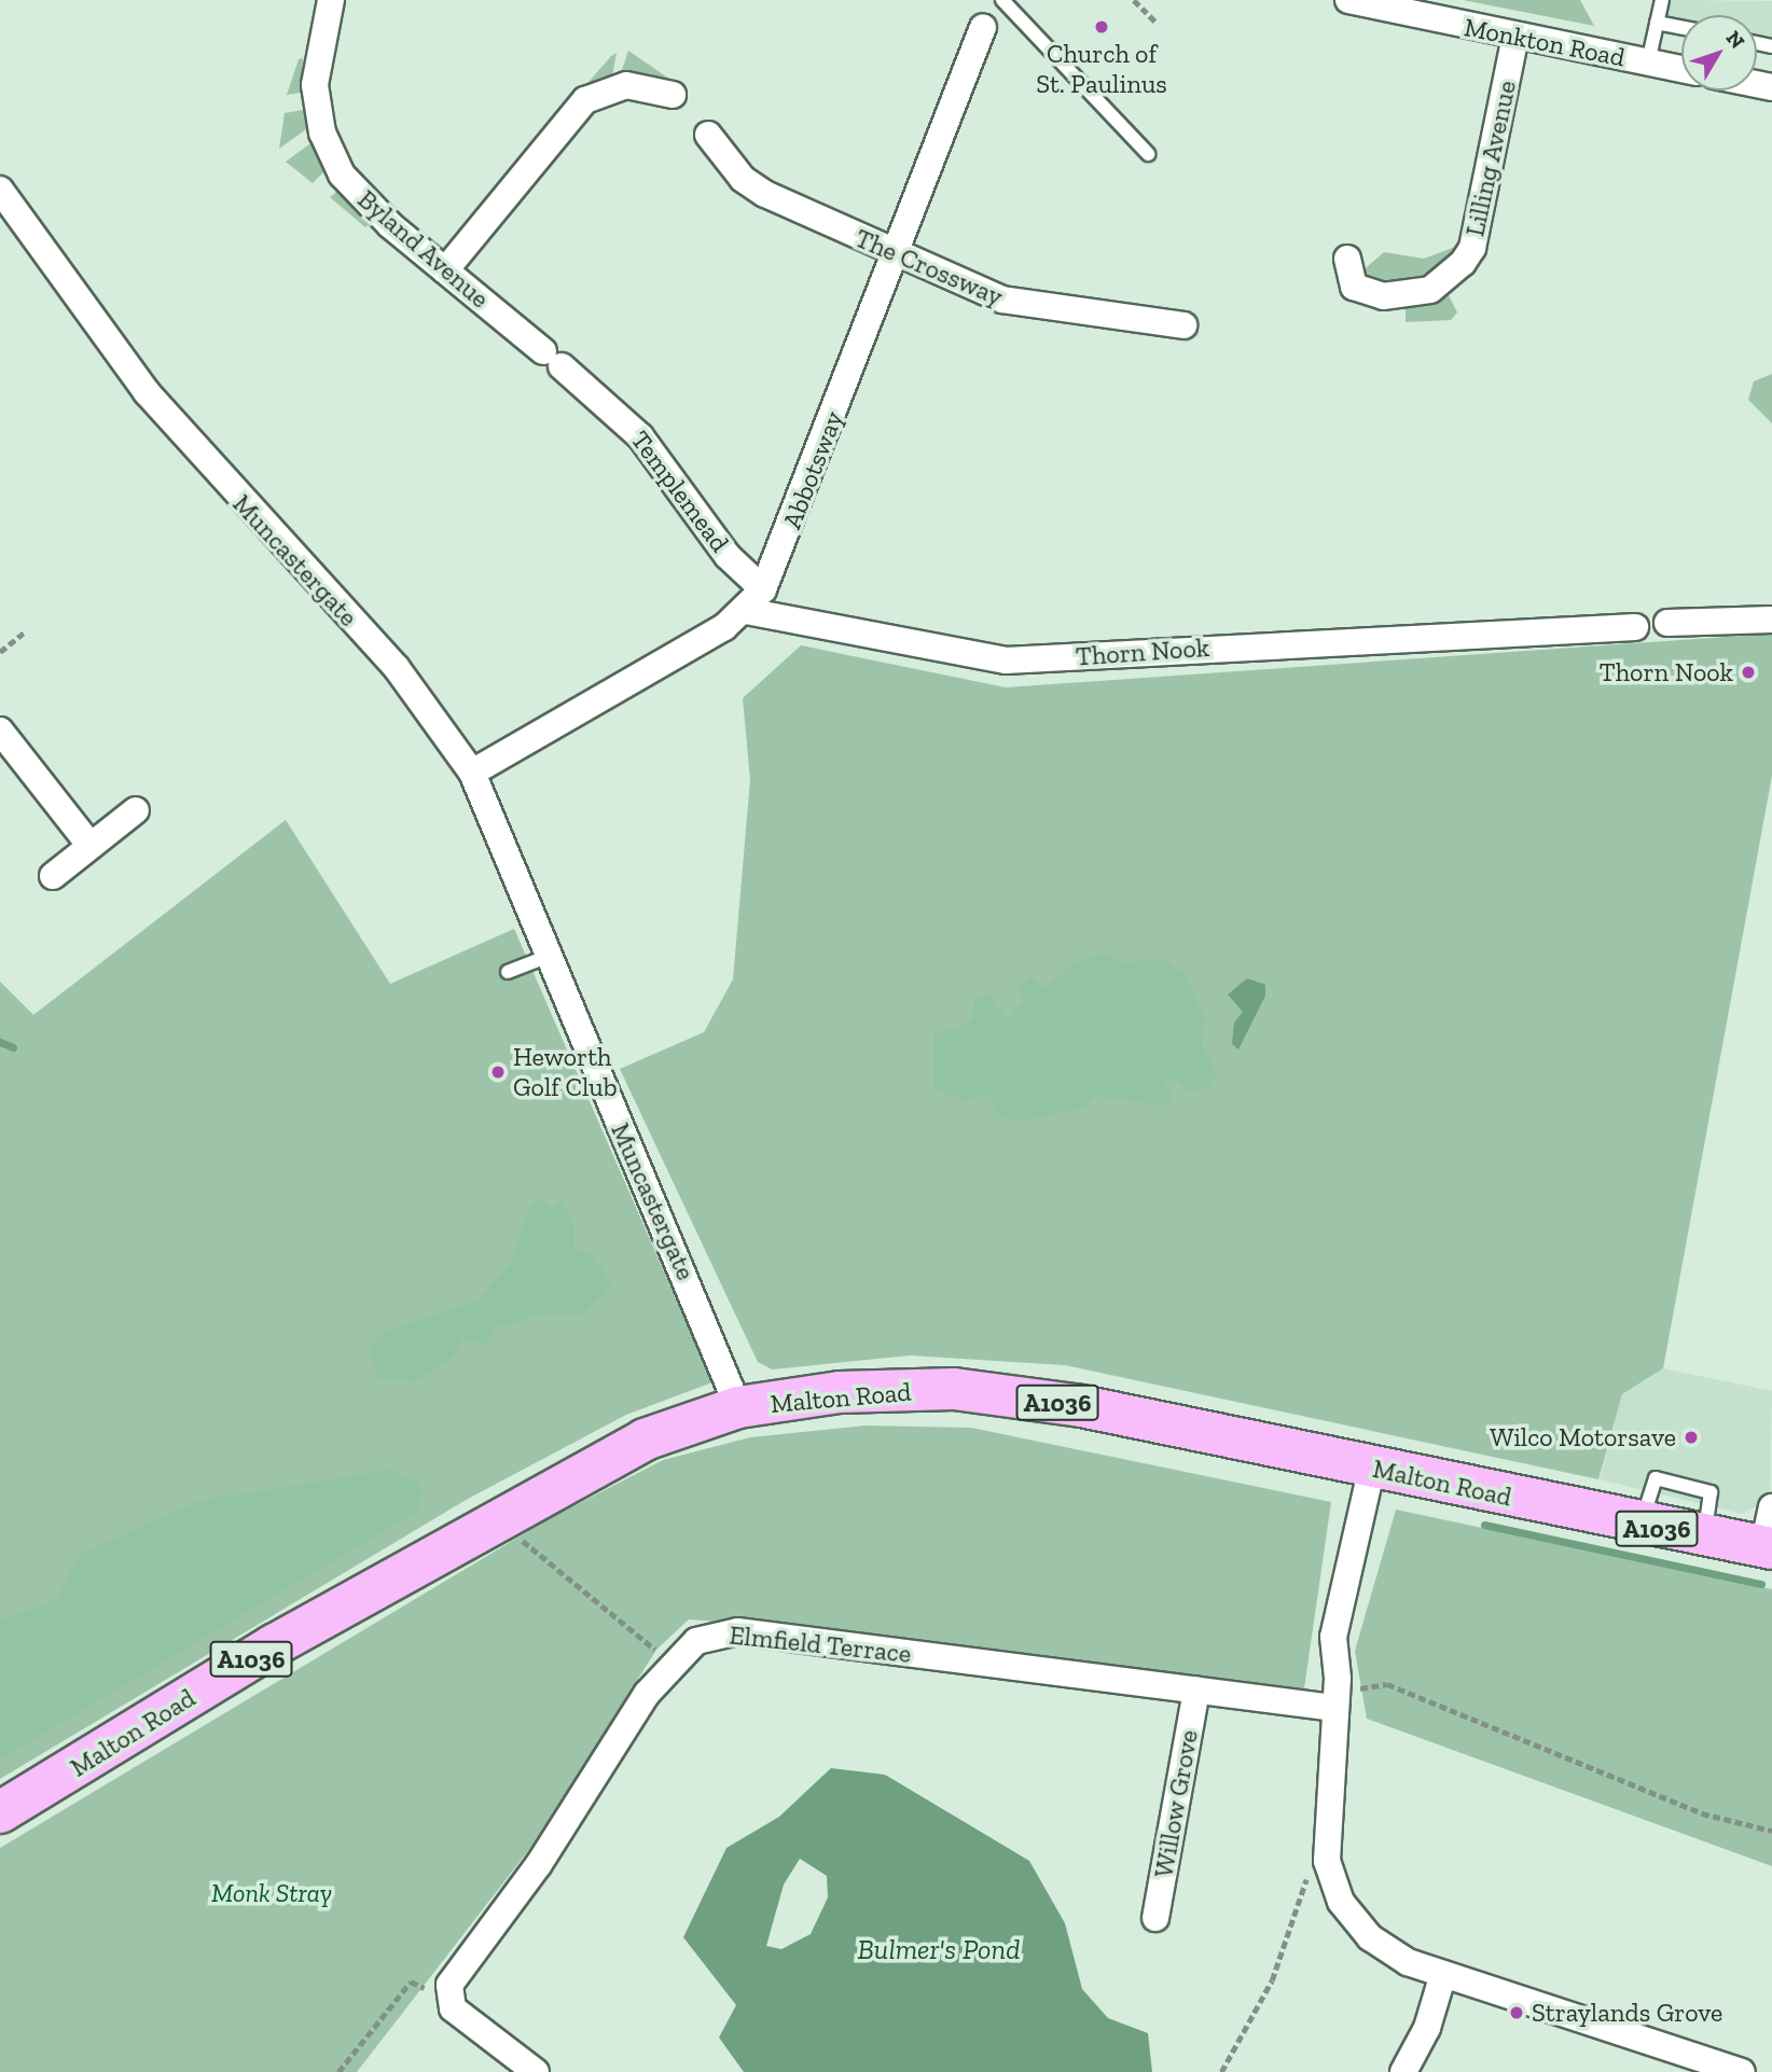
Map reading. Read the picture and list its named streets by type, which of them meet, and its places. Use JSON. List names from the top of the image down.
{
  "streets": {
    "main road": ["Malton Road", "A1036"],
    "street": [
      "Monkton Road",
      "Lilling Avenue",
      "Byland Avenue",
      "The Crossway",
      "Abbotsway",
      "Templemead",
      "Muncastergate",
      "Thorn Nook",
      "Elmfield Terrace",
      "Willow Grove"
    ]
  },
  "crossings": [
    ["Monkton Road", "Lilling Avenue"],
    ["Byland Avenue", "Templemead"],
    ["The Crossway", "Abbotsway"],
    ["Abbotsway", "Templemead"],
    ["Abbotsway", "Muncastergate"],
    ["Abbotsway", "Thorn Nook"],
    ["Muncastergate", "Malton Road"],
    ["Elmfield Terrace", "Willow Grove"]
  ],
  "water": ["Bulmer's Pond"],
  "parks": ["Monk Stray"],
  "places": [
    "Church of St. Paulinus",
    "Thorn Nook",
    "Heworth Golf Club",
    "Wilco Motorsave",
    "Straylands Grove"
  ],
  "north": "top right"
}
